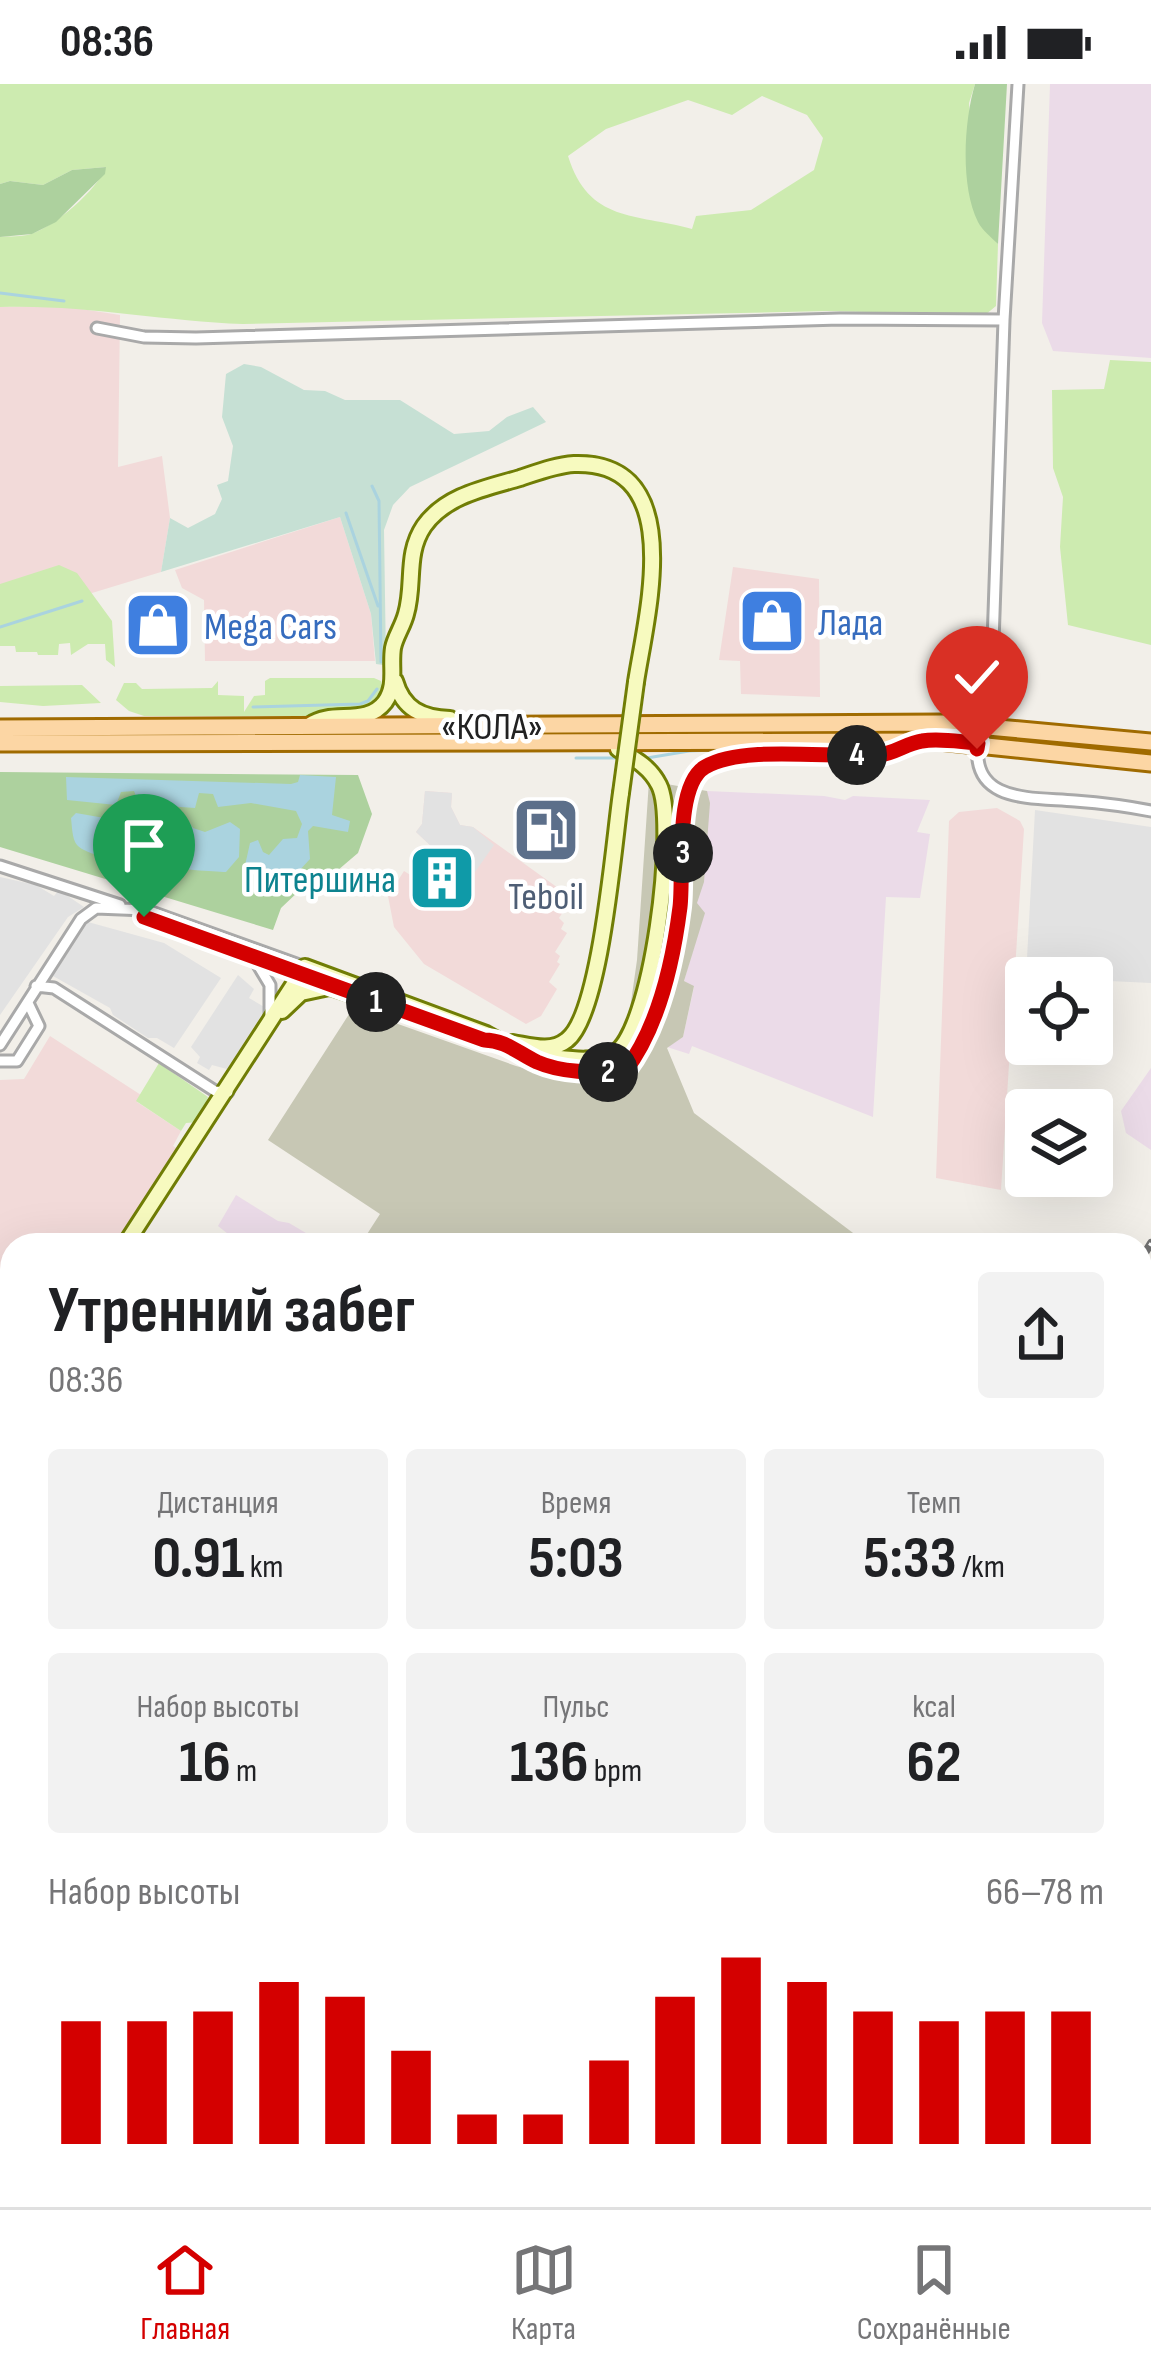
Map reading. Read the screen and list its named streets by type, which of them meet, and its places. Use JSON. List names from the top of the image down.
{
  "streets": {
    "main road": ["«КОЛА»"]
  },
  "places": {
    "shop": ["Лада", "Mega Cars"],
    "fuel station": ["Teboil"],
    "building": ["Питершина"]
  },
  "page": {
    "status": "08:36",
    "pins": [
      "4",
      "3",
      "1",
      "2"
    ],
    "heading": ["Утренний забег", "08:36"],
    "stats": [
      ["Дистанция", "0.91 km"],
      ["Время", "5:03"],
      ["Темп", "5:33 /km"],
      ["Набор высоты", "16 m"],
      ["Пульс", "136 bpm"],
      ["kcal", "62"]
    ],
    "chart": ["Набор высоты", "66–78 m"],
    "tabs": ["Главная", "Карта", "Сохранённые"]
  }
}
